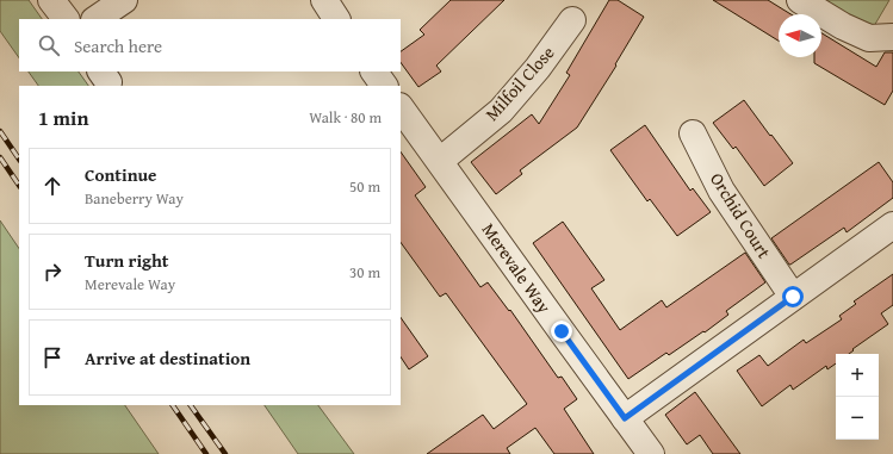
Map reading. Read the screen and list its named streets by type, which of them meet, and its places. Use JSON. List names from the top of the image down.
{
  "streets": {
    "street": ["Milfoil Close", "Orchid Court", "Merevale Way"]
  },
  "crossings": [
    ["Milfoil Close", "Merevale Way"]
  ],
  "north": "left",
  "page": {
    "search": "Search here",
    "heading": ["1 min", "Walk · 80 m"],
    "list": [
      ["Continue", "Baneberry Way", "50 m"],
      ["Turn right", "Merevale Way", "30 m"],
      "Arrive at destination"
    ],
    "map_buttons": ["+", "−"]
  }
}
